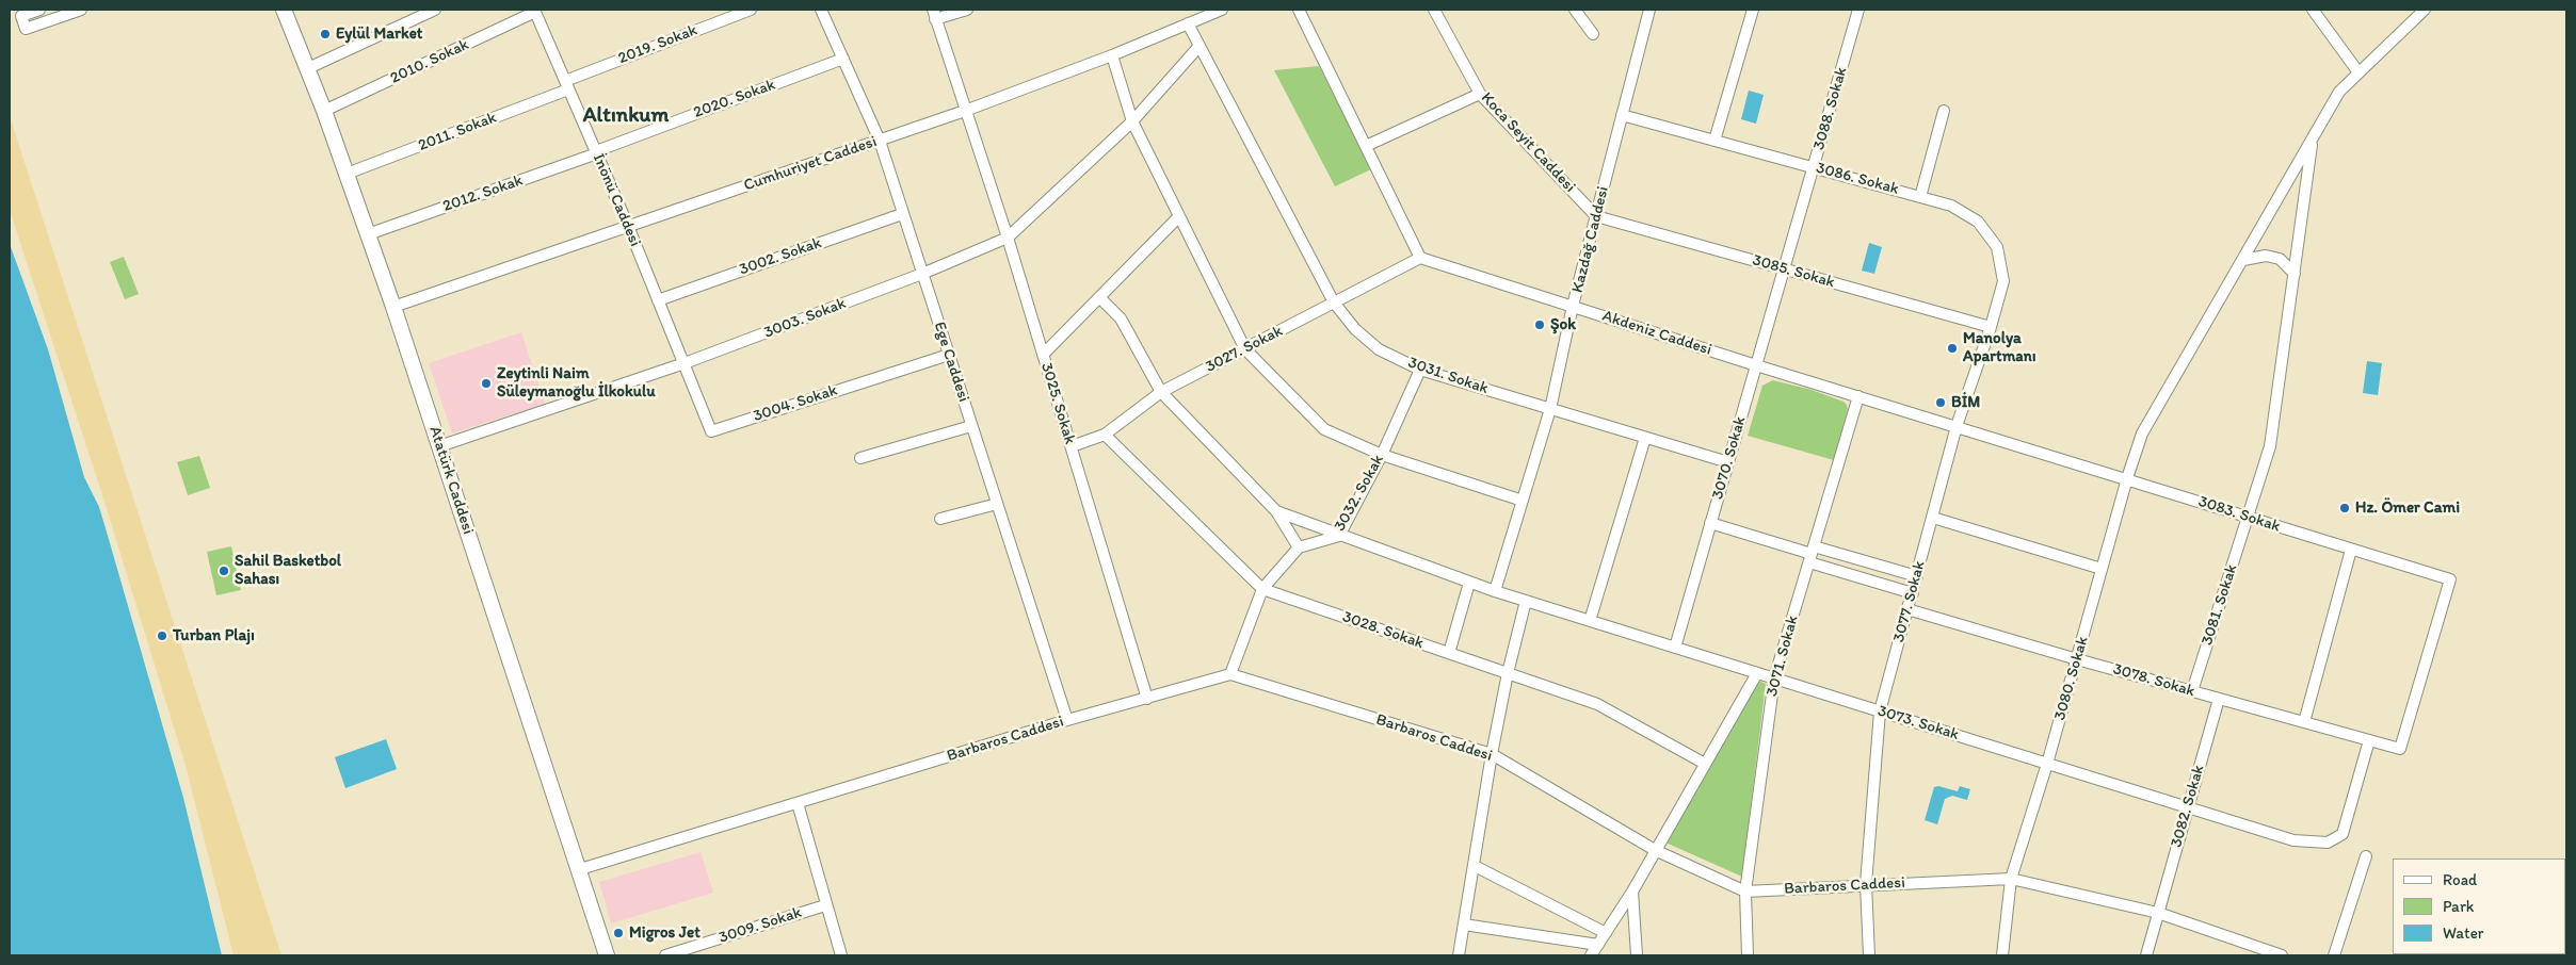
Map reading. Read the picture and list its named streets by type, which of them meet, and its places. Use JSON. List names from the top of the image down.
{
  "streets": {
    "main road": ["Atatürk Caddesi"],
    "street": [
      "2019. Sokak",
      "2010. Sokak",
      "2020. Sokak",
      "3088. Sokak",
      "2011. Sokak",
      "Koca Seyit Caddesi",
      "Cumhuriyet Caddesi",
      "3086. Sokak",
      "2012. Sokak",
      "İnönü Caddesi",
      "Kazdağ Caddesi",
      "3002. Sokak",
      "3085. Sokak",
      "3003. Sokak",
      "Akdeniz Caddesi",
      "3027. Sokak",
      "Ege Caddesi",
      "3031. Sokak",
      "3004. Sokak",
      "3025. Sokak",
      "3070. Sokak",
      "3032. Sokak",
      "3083. Sokak",
      "3077. Sokak",
      "3081. Sokak",
      "3028. Sokak",
      "3071. Sokak",
      "3080. Sokak",
      "3078. Sokak",
      "3073. Sokak",
      "Barbaros Caddesi",
      "3082. Sokak",
      "3009. Sokak"
    ]
  },
  "crossings": [
    ["2019. Sokak", "2011. Sokak"],
    ["2019. Sokak", "İnönü Caddesi"],
    ["2010. Sokak", "İnönü Caddesi"],
    ["2010. Sokak", "Atatürk Caddesi"],
    ["2020. Sokak", "2012. Sokak"],
    ["2020. Sokak", "İnönü Caddesi"],
    ["2020. Sokak", "Ege Caddesi"],
    ["3088. Sokak", "3086. Sokak"],
    ["3088. Sokak", "3085. Sokak"],
    ["3088. Sokak", "3070. Sokak"],
    ["2011. Sokak", "İnönü Caddesi"],
    ["2011. Sokak", "Atatürk Caddesi"],
    ["Koca Seyit Caddesi", "Kazdağ Caddesi"],
    ["Koca Seyit Caddesi", "3085. Sokak"],
    ["Cumhuriyet Caddesi", "İnönü Caddesi"],
    ["Cumhuriyet Caddesi", "Ege Caddesi"],
    ["Cumhuriyet Caddesi", "3031. Sokak"],
    ["Cumhuriyet Caddesi", "3025. Sokak"],
    ["Cumhuriyet Caddesi", "Atatürk Caddesi"],
    ["3086. Sokak", "Kazdağ Caddesi"],
    ["3086. Sokak", "3085. Sokak"],
    ["3086. Sokak", "3077. Sokak"],
    ["2012. Sokak", "İnönü Caddesi"],
    ["2012. Sokak", "Atatürk Caddesi"],
    ["İnönü Caddesi", "3002. Sokak"],
    ["İnönü Caddesi", "3003. Sokak"],
    ["İnönü Caddesi", "3004. Sokak"],
    ["Kazdağ Caddesi", "3085. Sokak"],
    ["Kazdağ Caddesi", "Akdeniz Caddesi"],
    ["Kazdağ Caddesi", "3031. Sokak"],
    ["Kazdağ Caddesi", "3073. Sokak"],
    ["3002. Sokak", "Ege Caddesi"],
    ["3085. Sokak", "3070. Sokak"],
    ["3085. Sokak", "3077. Sokak"],
    ["3003. Sokak", "Ege Caddesi"],
    ["3003. Sokak", "3031. Sokak"],
    ["3003. Sokak", "3004. Sokak"],
    ["3003. Sokak", "3025. Sokak"],
    ["3003. Sokak", "Atatürk Caddesi"],
    ["Akdeniz Caddesi", "3027. Sokak"],
    ["Akdeniz Caddesi", "3070. Sokak"],
    ["Akdeniz Caddesi", "3083. Sokak"],
    ["Akdeniz Caddesi", "3077. Sokak"],
    ["Akdeniz Caddesi", "3071. Sokak"],
    ["Akdeniz Caddesi", "3080. Sokak"],
    ["3027. Sokak", "3031. Sokak"],
    ["3027. Sokak", "3025. Sokak"],
    ["3027. Sokak", "3028. Sokak"],
    ["Ege Caddesi", "3004. Sokak"],
    ["Ege Caddesi", "Barbaros Caddesi"],
    ["3031. Sokak", "3070. Sokak"],
    ["3031. Sokak", "3032. Sokak"],
    ["3025. Sokak", "Barbaros Caddesi"],
    ["3070. Sokak", "3073. Sokak"],
    ["Atatürk Caddesi", "Barbaros Caddesi"],
    ["3032. Sokak", "3073. Sokak"],
    ["3083. Sokak", "3081. Sokak"],
    ["3083. Sokak", "3080. Sokak"],
    ["3083. Sokak", "3078. Sokak"],
    ["3077. Sokak", "3078. Sokak"],
    ["3077. Sokak", "3073. Sokak"],
    ["3077. Sokak", "Barbaros Caddesi"],
    ["3081. Sokak", "3080. Sokak"],
    ["3081. Sokak", "3078. Sokak"],
    ["3071. Sokak", "3073. Sokak"],
    ["3071. Sokak", "Barbaros Caddesi"],
    ["3080. Sokak", "3078. Sokak"],
    ["3080. Sokak", "3073. Sokak"],
    ["3080. Sokak", "Barbaros Caddesi"],
    ["3078. Sokak", "3073. Sokak"],
    ["3078. Sokak", "3082. Sokak"],
    ["3073. Sokak", "3082. Sokak"],
    ["Barbaros Caddesi", "3082. Sokak"]
  ],
  "districts": ["Altınkum"],
  "places": [
    "Eylül Market",
    "Şok",
    "Manolya Apartmanı",
    "Zeytinli Naim Süleymanoğlu İlkokulu",
    "BİM",
    "Hz. Ömer Cami",
    "Sahil Basketbol Sahası",
    "Turban Plajı",
    "Migros Jet"
  ],
  "legend": ["Road", "Park", "Water"]
}
